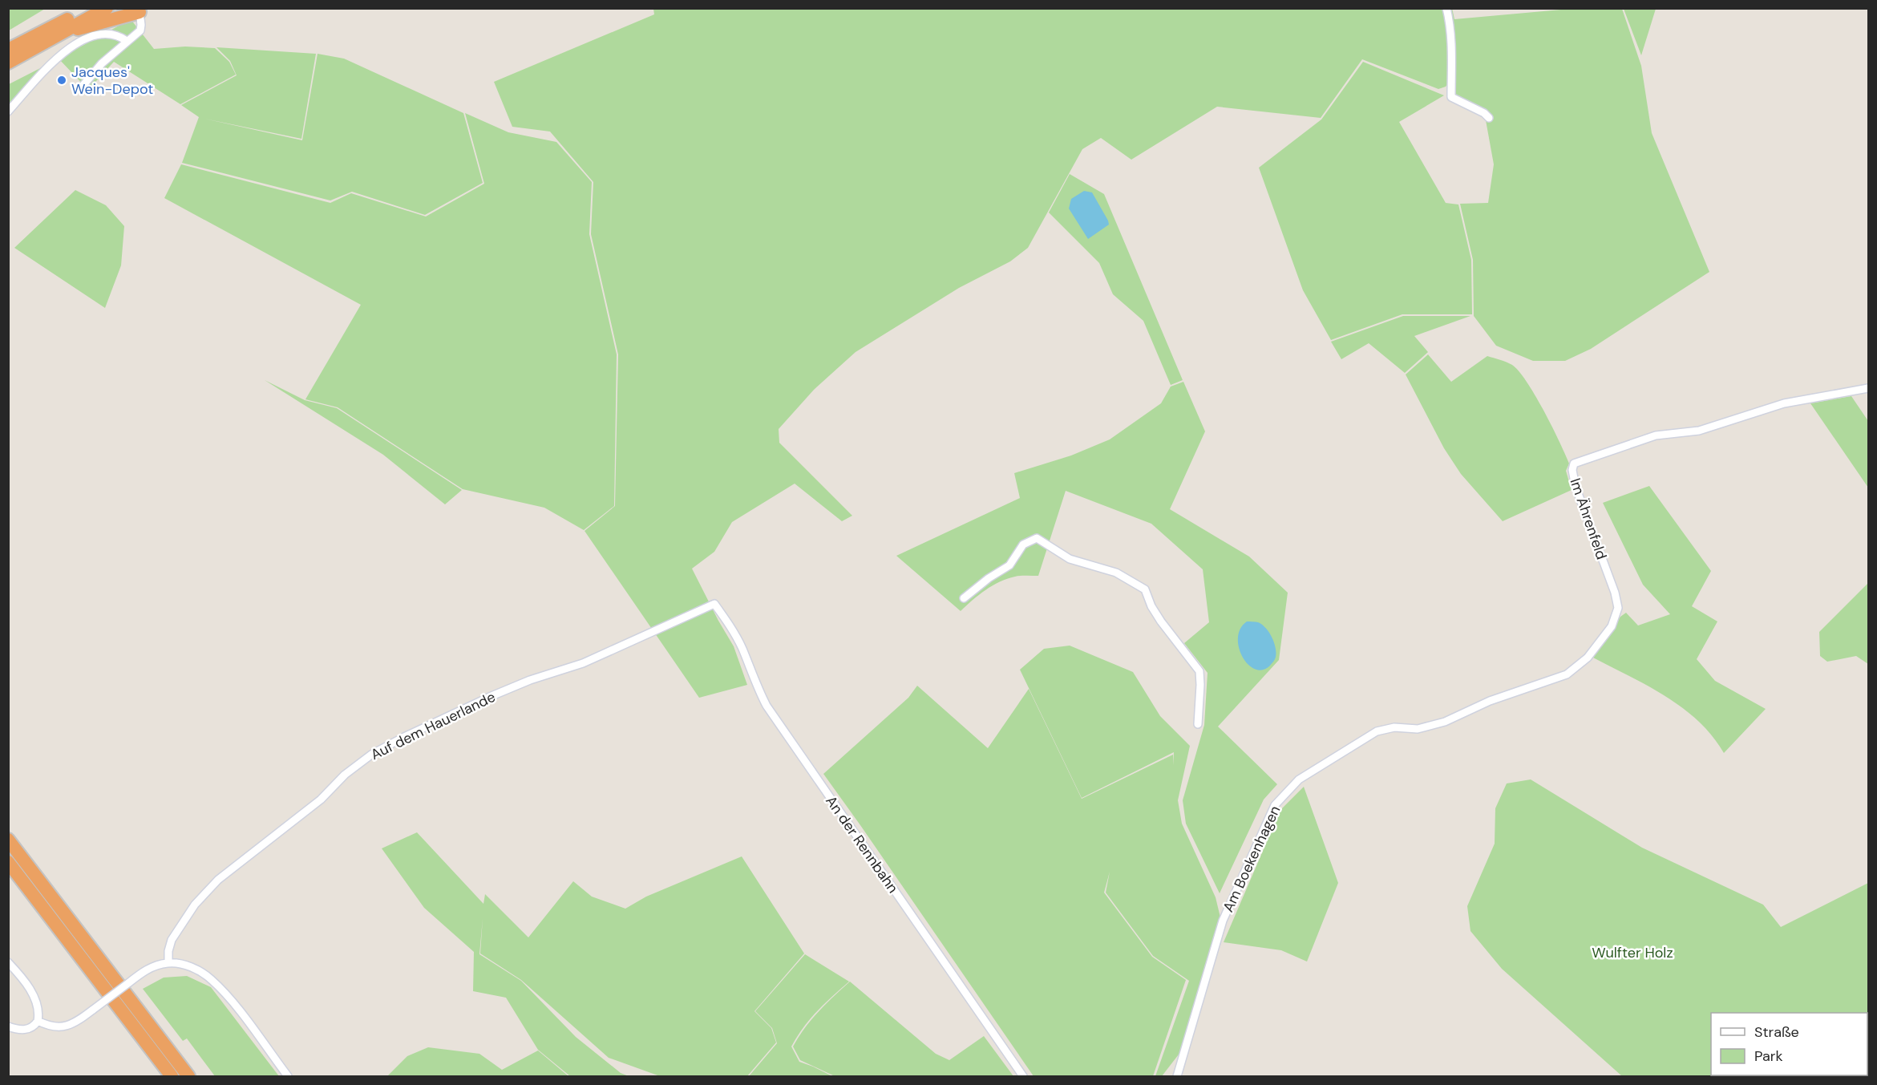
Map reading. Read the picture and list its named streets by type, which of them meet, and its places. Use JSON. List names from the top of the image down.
{
  "streets": {
    "street": [
      "Im Ährenfeld",
      "Auf dem Hauerlande",
      "An der Rennbahn",
      "Am Boekenhagen"
    ]
  },
  "crossings": [
    ["Im Ährenfeld", "Am Boekenhagen"],
    ["Auf dem Hauerlande", "An der Rennbahn"]
  ],
  "parks": ["Wulfter Holz"],
  "places": ["Jacques' Wein-Depot"],
  "legend": ["Straße", "Park"]
}
